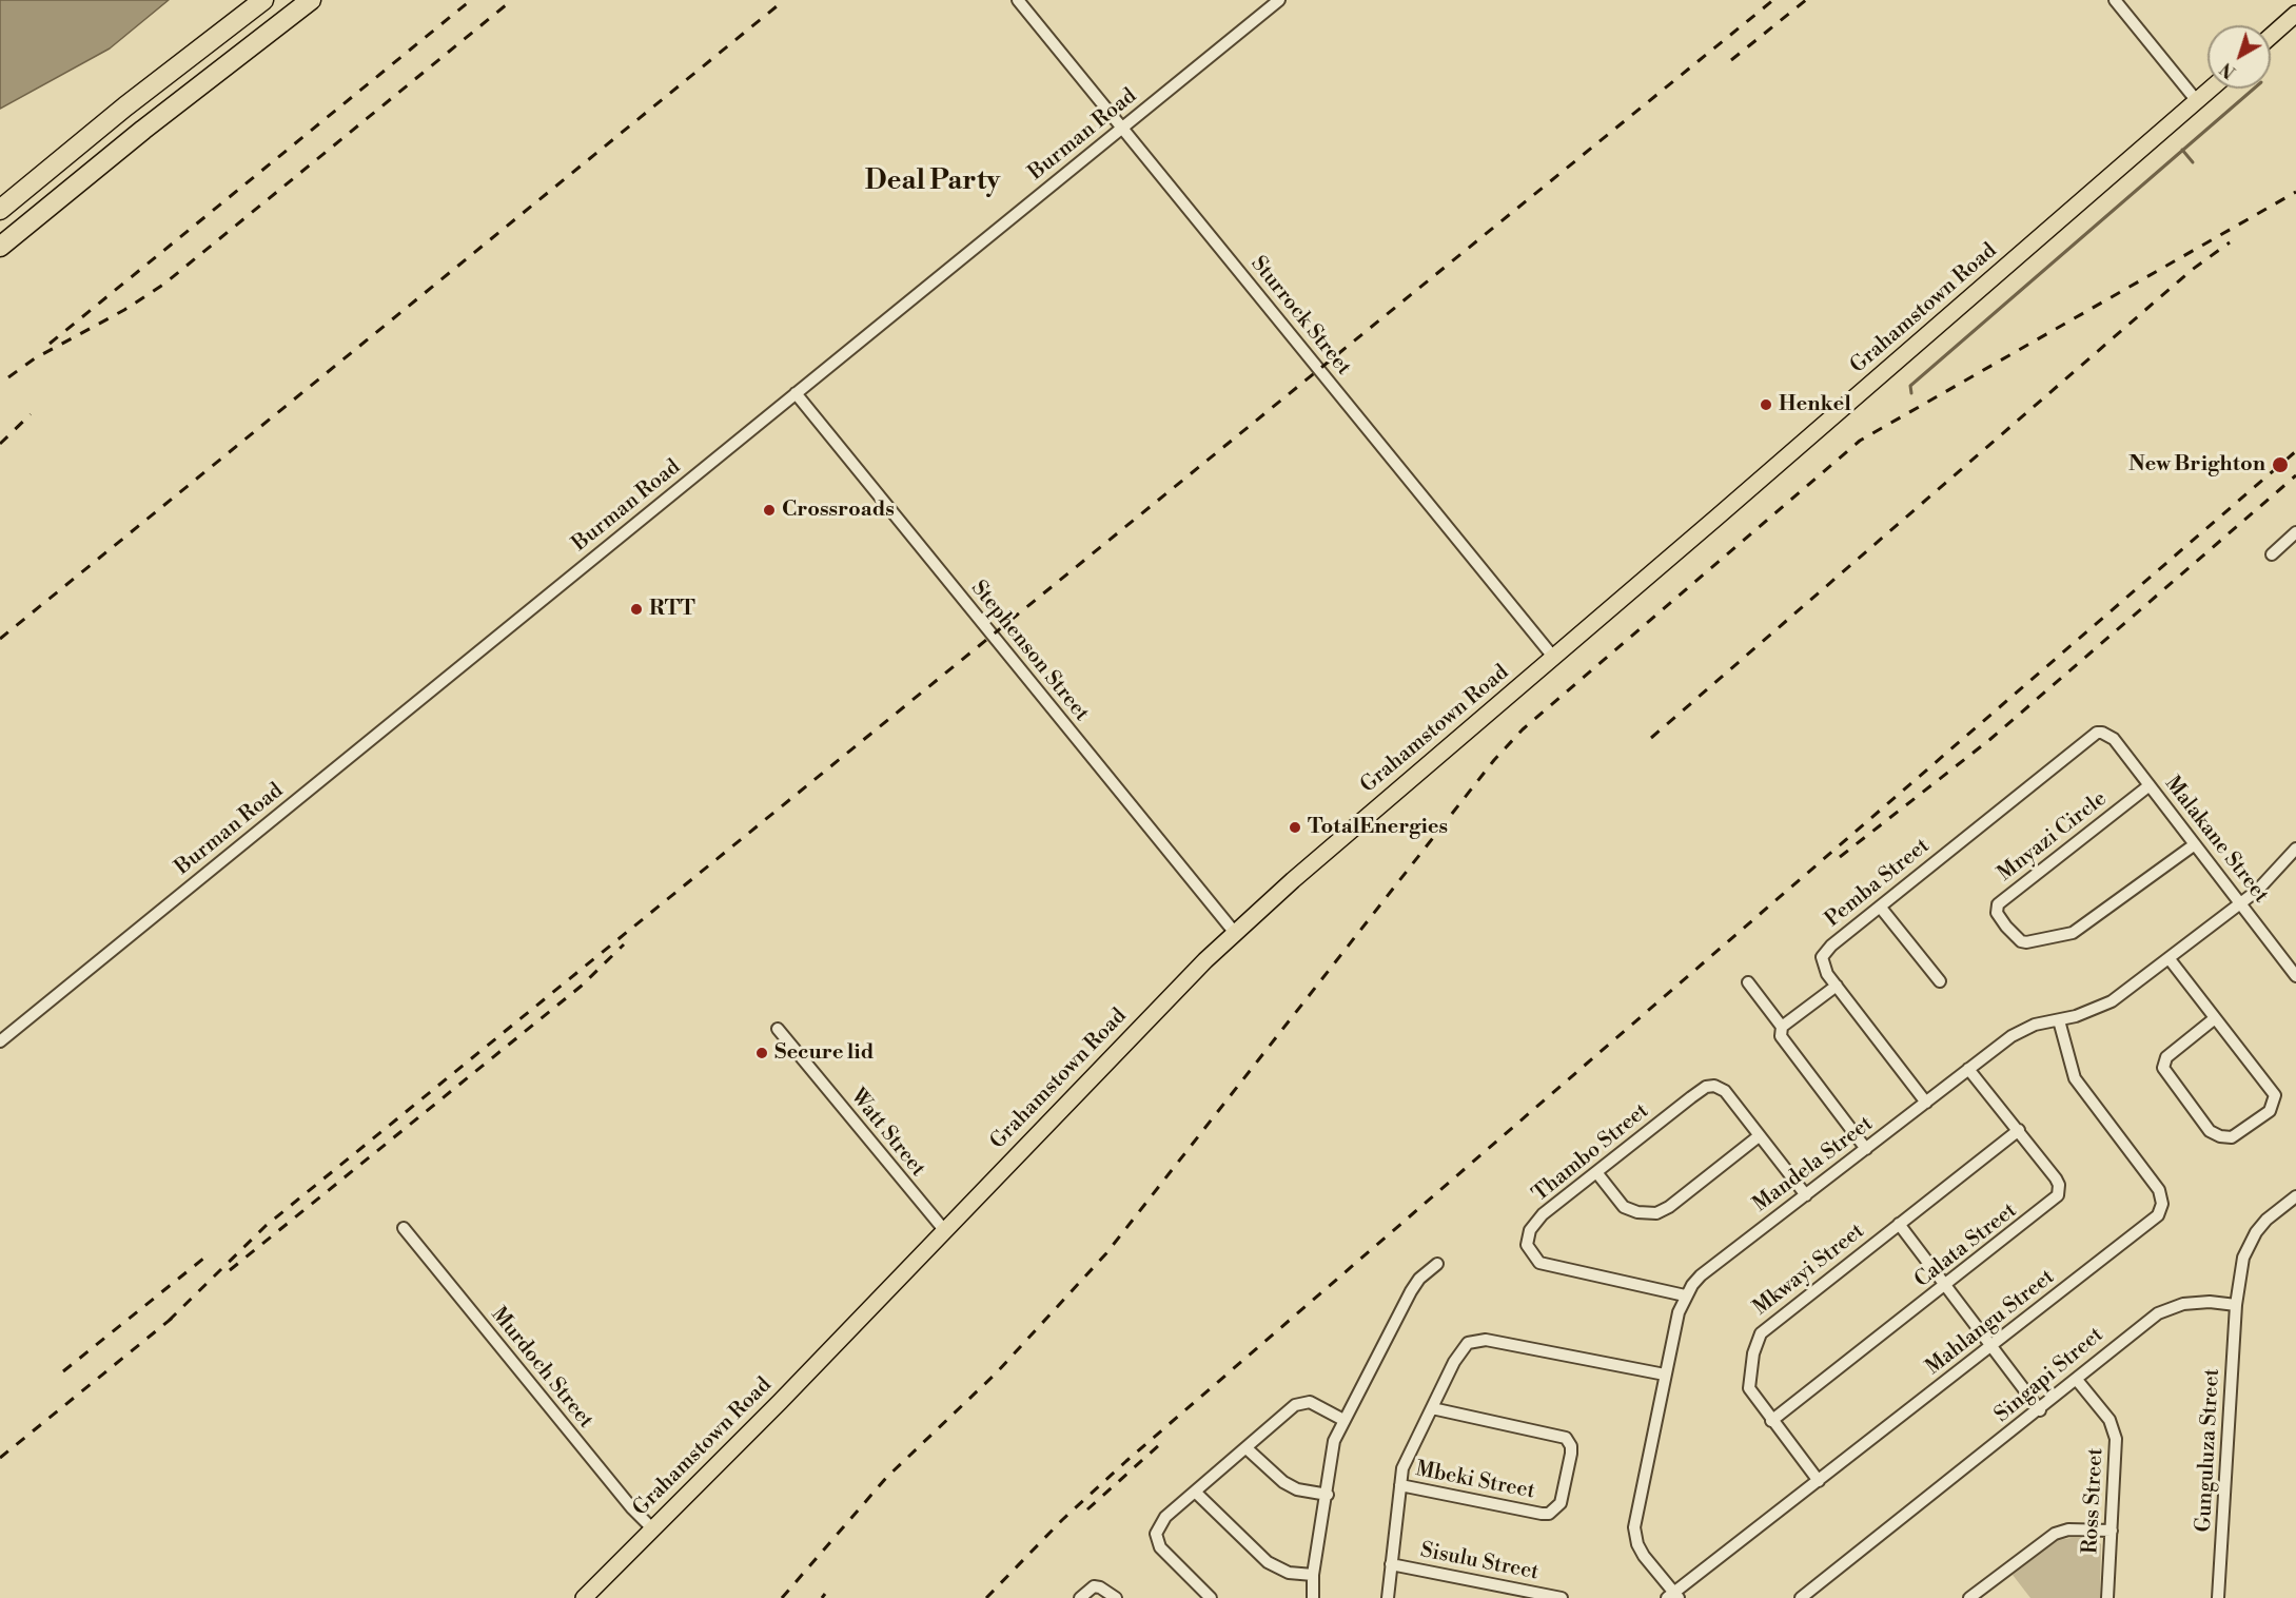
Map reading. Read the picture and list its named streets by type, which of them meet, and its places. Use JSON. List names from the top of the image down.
{
  "streets": {
    "main road": ["Grahamstown Road"],
    "street": [
      "Burman Road",
      "Sturrock Street",
      "Stephenson Street",
      "Mnyazi Circle",
      "Malakane Street",
      "Pemba Street",
      "Watt Street",
      "Thambo Street",
      "Mandela Street",
      "Calata Street",
      "Mkwayi Street",
      "Mahlangu Street",
      "Murdoch Street",
      "Singapi Street",
      "Gunguluza Street",
      "Mbeki Street",
      "Ross Street",
      "Sisulu Street"
    ]
  },
  "crossings": [
    ["Burman Road", "Sturrock Street"],
    ["Burman Road", "Stephenson Street"],
    ["Grahamstown Road", "Sturrock Street"],
    ["Grahamstown Road", "Stephenson Street"],
    ["Grahamstown Road", "Watt Street"],
    ["Grahamstown Road", "Murdoch Street"],
    ["Mnyazi Circle", "Malakane Street"],
    ["Malakane Street", "Pemba Street"],
    ["Malakane Street", "Mandela Street"],
    ["Pemba Street", "Mandela Street"],
    ["Thambo Street", "Mandela Street"],
    ["Mandela Street", "Calata Street"],
    ["Mandela Street", "Mahlangu Street"],
    ["Calata Street", "Mkwayi Street"],
    ["Mkwayi Street", "Mahlangu Street"],
    ["Singapi Street", "Gunguluza Street"],
    ["Singapi Street", "Ross Street"]
  ],
  "districts": ["Deal Party"],
  "places": [
    "Henkel",
    "New Brighton",
    "Crossroads",
    "RTT",
    "TotalEnergies",
    "Secure lid"
  ],
  "north": "bottom left"
}
